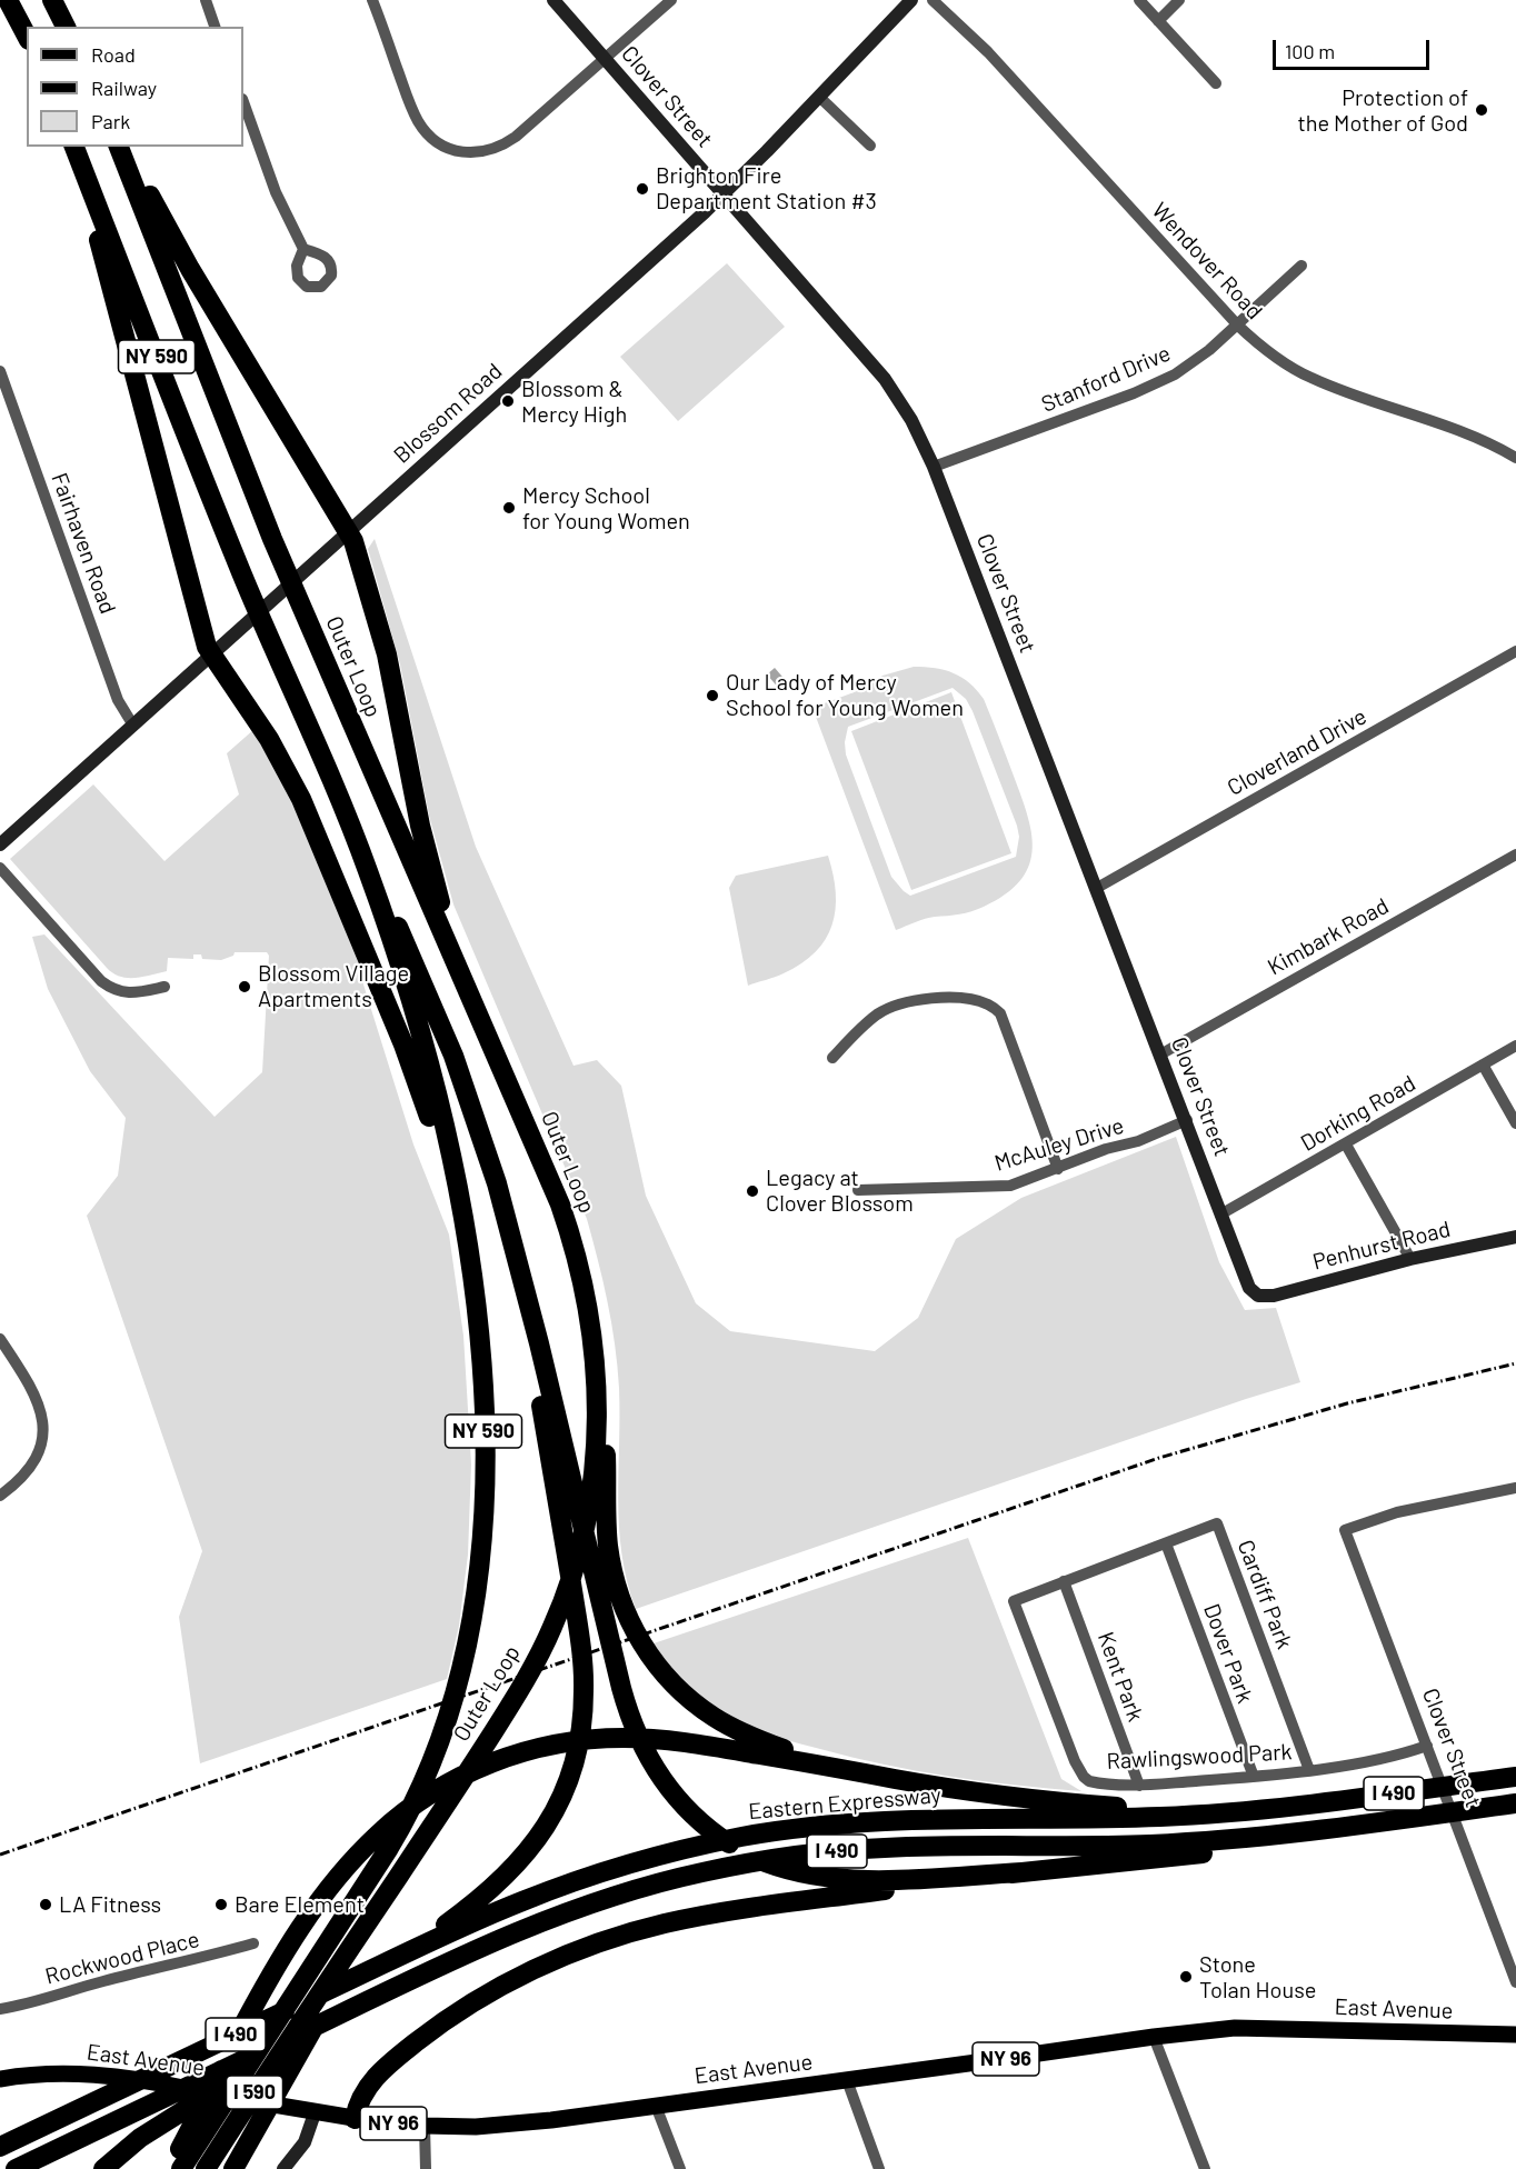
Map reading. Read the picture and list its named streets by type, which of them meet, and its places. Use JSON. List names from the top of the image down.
{
  "streets": {
    "highway": [
      "NY 590",
      "Outer Loop",
      "I 490",
      "Eastern Expressway",
      "I 590"
    ],
    "main road": ["East Avenue", "NY 96"],
    "street": [
      "Clover Street",
      "Wendover Road",
      "Stanford Drive",
      "Blossom Road",
      "Fairhaven Road",
      "Cloverland Drive",
      "Kimbark Road",
      "Dorking Road",
      "McAuley Drive",
      "Penhurst Road",
      "Cardiff Park",
      "Dover Park",
      "Kent Park",
      "Rawlingswood Park",
      "Rockwood Place"
    ]
  },
  "crossings": [
    ["Clover Street", "Stanford Drive"],
    ["Clover Street", "Blossom Road"],
    ["Clover Street", "Cloverland Drive"],
    ["Clover Street", "Kimbark Road"],
    ["Clover Street", "Dorking Road"],
    ["Clover Street", "McAuley Drive"],
    ["Clover Street", "Penhurst Road"],
    ["Clover Street", "Rawlingswood Park"],
    ["Wendover Road", "Stanford Drive"],
    ["Blossom Road", "Fairhaven Road"],
    ["Cardiff Park", "Dover Park"],
    ["Cardiff Park", "Kent Park"],
    ["Cardiff Park", "Rawlingswood Park"],
    ["Dover Park", "Rawlingswood Park"],
    ["Kent Park", "Rawlingswood Park"]
  ],
  "places": [
    "Protection of the Mother of God",
    "Brighton Fire Department Station #3",
    "Blossom & Mercy High",
    "Mercy School for Young Women",
    "Our Lady of Mercy School for Young Women",
    "Blossom Village Apartments",
    "Legacy at Clover Blossom",
    "LA Fitness",
    "Bare Element",
    "Stone Tolan House"
  ],
  "legend": ["Road", "Railway", "Park"],
  "scale_bar": "100 m"
}
